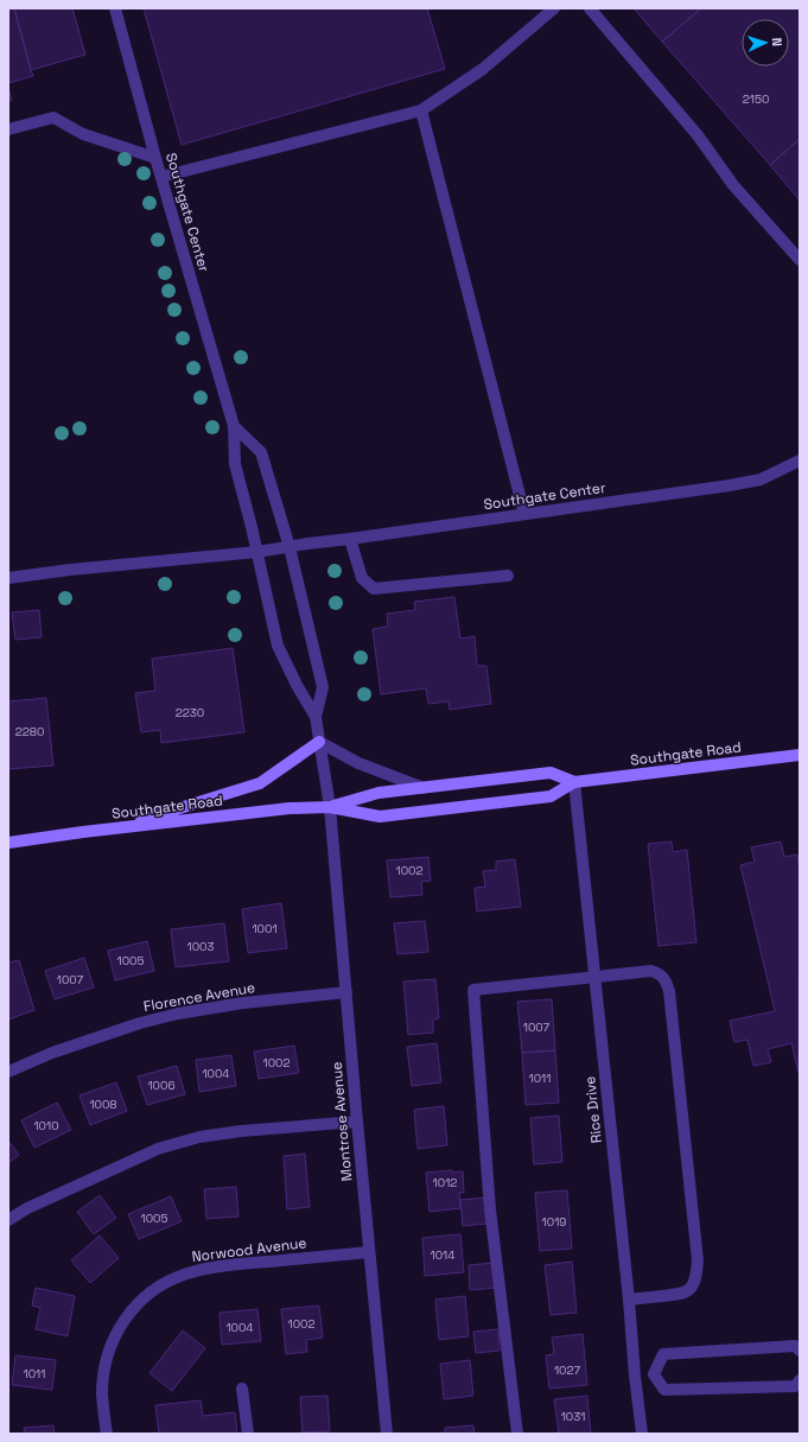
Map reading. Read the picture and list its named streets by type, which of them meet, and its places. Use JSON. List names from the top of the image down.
{
  "streets": {
    "street": [
      "Southgate Center",
      "Southgate Road",
      "Florence Avenue",
      "Rice Drive",
      "Montrose Avenue",
      "Norwood Avenue"
    ]
  },
  "crossings": [
    ["Southgate Center", "Southgate Road"],
    ["Southgate Center", "Montrose Avenue"],
    ["Southgate Road", "Rice Drive"],
    ["Southgate Road", "Montrose Avenue"],
    ["Florence Avenue", "Montrose Avenue"],
    ["Montrose Avenue", "Norwood Avenue"]
  ],
  "house_numbers": [
    "2150",
    "2230",
    "2280",
    "1002",
    "1001",
    "1003",
    "1005",
    "1007",
    "1007",
    "1002",
    "1004",
    "1011",
    "1006",
    "1008",
    "1010",
    "1012",
    "1005",
    "1019",
    "1014",
    "1002",
    "1004",
    "1027",
    "1011",
    "1031"
  ],
  "north": "right"
}
